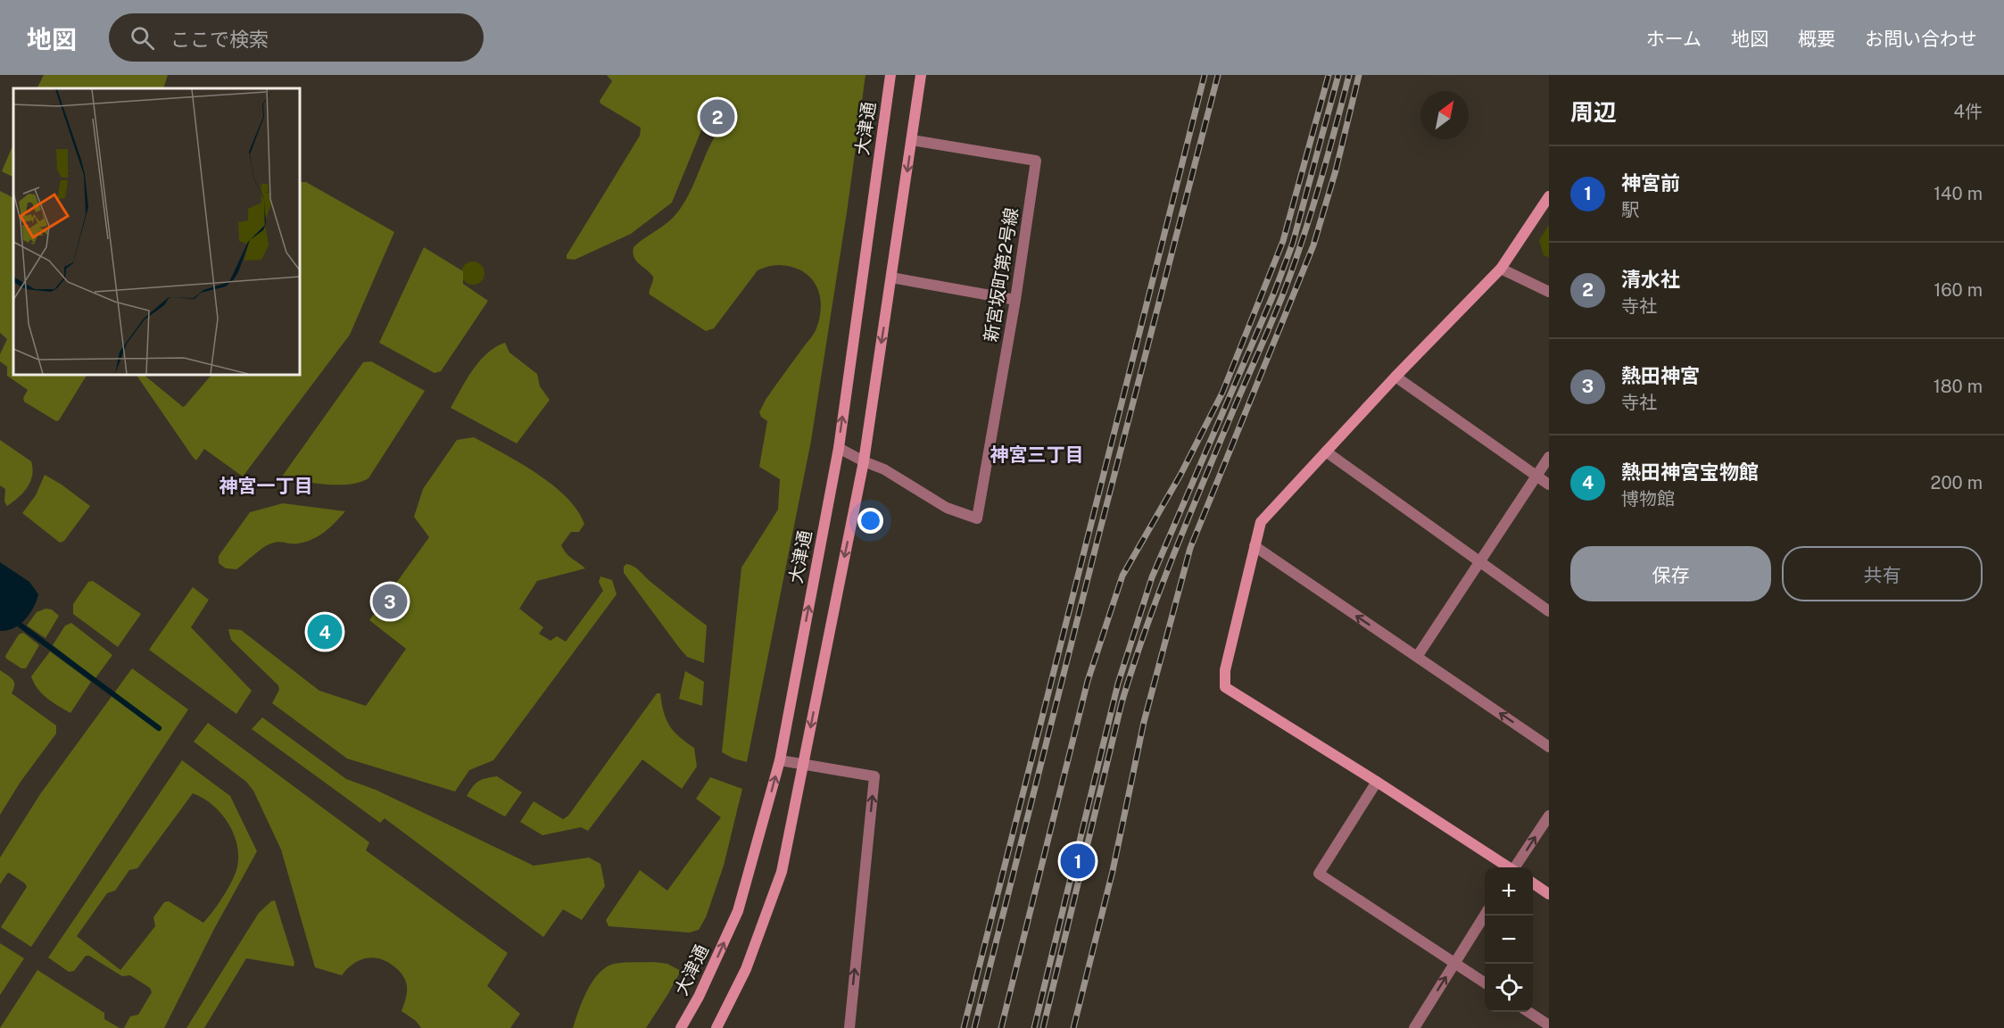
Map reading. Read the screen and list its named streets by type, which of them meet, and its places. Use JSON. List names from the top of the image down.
{
  "streets": {
    "main road": ["大津通"],
    "street": ["新宮坂町第2号線"]
  },
  "districts": ["神宮三丁目", "神宮一丁目"],
  "north": "top right",
  "page": {
    "header": "地図",
    "search": "ここで検索",
    "nav": [
      "ホーム",
      "地図",
      "概要",
      "お問い合わせ"
    ],
    "heading": ["周辺", "4件"],
    "pins": [
      "2",
      "3",
      "4",
      "1"
    ],
    "list": [
      {
        "mark": "1",
        "name": "神宮前",
        "note": "駅",
        "value": "140 m"
      },
      {
        "mark": "2",
        "name": "清水社",
        "note": "寺社",
        "value": "160 m"
      },
      {
        "mark": "3",
        "name": "熱田神宮",
        "note": "寺社",
        "value": "180 m"
      },
      {
        "mark": "4",
        "name": "熱田神宮宝物館",
        "note": "博物館",
        "value": "200 m"
      }
    ],
    "buttons": ["保存", "共有"],
    "map_buttons": ["+", "−"]
  }
}
